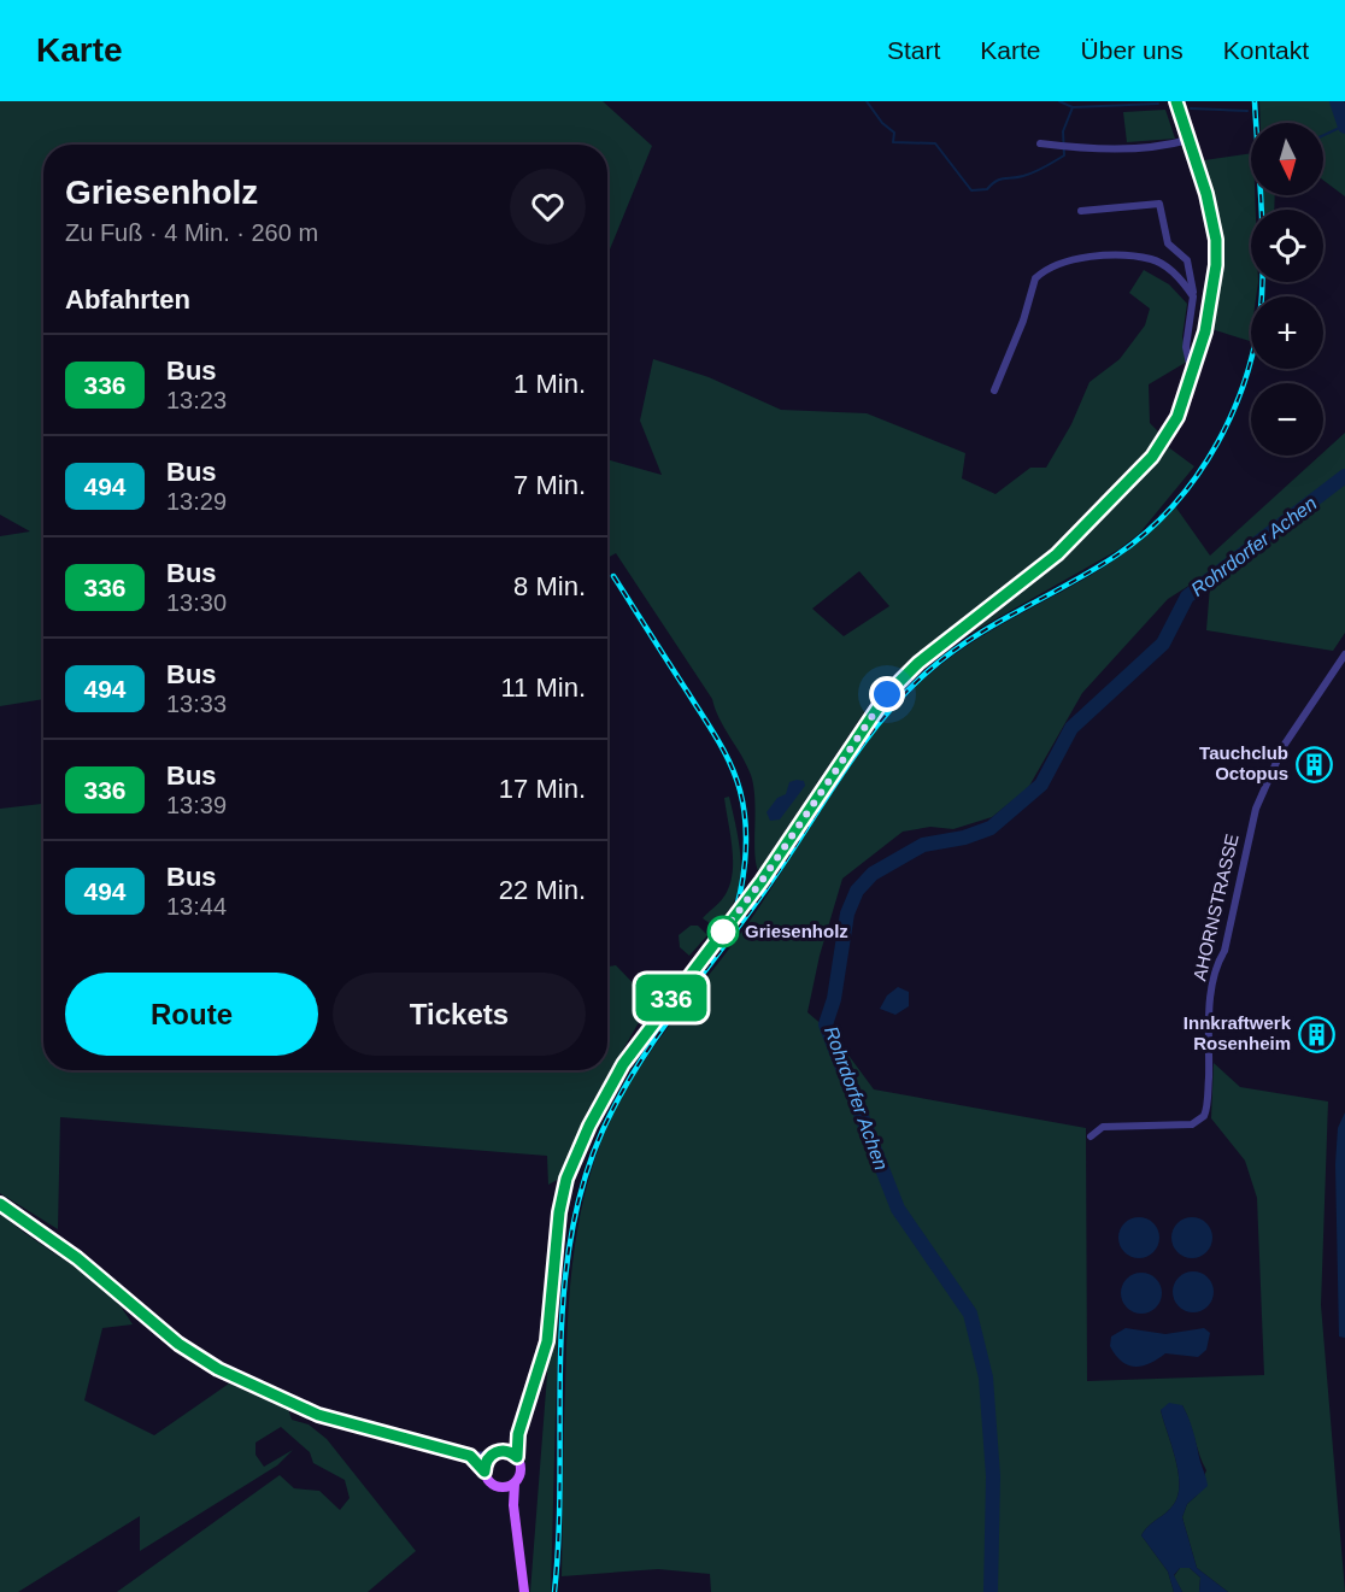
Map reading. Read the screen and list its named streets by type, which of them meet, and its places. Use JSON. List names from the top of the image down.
{
  "streets": {
    "street": ["AHORNSTRASSE"]
  },
  "water": ["Rohrdorfer Achen"],
  "places": {
    "building": ["Tauchclub Octopus", "Innkraftwerk Rosenheim"],
    "other": ["Griesenholz"]
  },
  "lines": ["bus line 336"],
  "north": "bottom",
  "page": {
    "header": "Karte",
    "nav": [
      "Start",
      "Karte",
      "Über uns",
      "Kontakt"
    ],
    "on_map": "336",
    "map_buttons": ["+", "−"],
    "heading": [
      ["Griesenholz", "Zu Fuß · 4 Min. · 260 m"],
      "Abfahrten"
    ],
    "list": [
      {
        "mark": "336",
        "name": "Bus",
        "note": "13:23",
        "value": "1 Min."
      },
      {
        "mark": "494",
        "name": "Bus",
        "note": "13:29",
        "value": "7 Min."
      },
      {
        "mark": "336",
        "name": "Bus",
        "note": "13:30",
        "value": "8 Min."
      },
      {
        "mark": "494",
        "name": "Bus",
        "note": "13:33",
        "value": "11 Min."
      },
      {
        "mark": "336",
        "name": "Bus",
        "note": "13:39",
        "value": "17 Min."
      },
      {
        "mark": "494",
        "name": "Bus",
        "note": "13:44",
        "value": "22 Min."
      }
    ],
    "buttons": ["Route", "Tickets"]
  }
}
